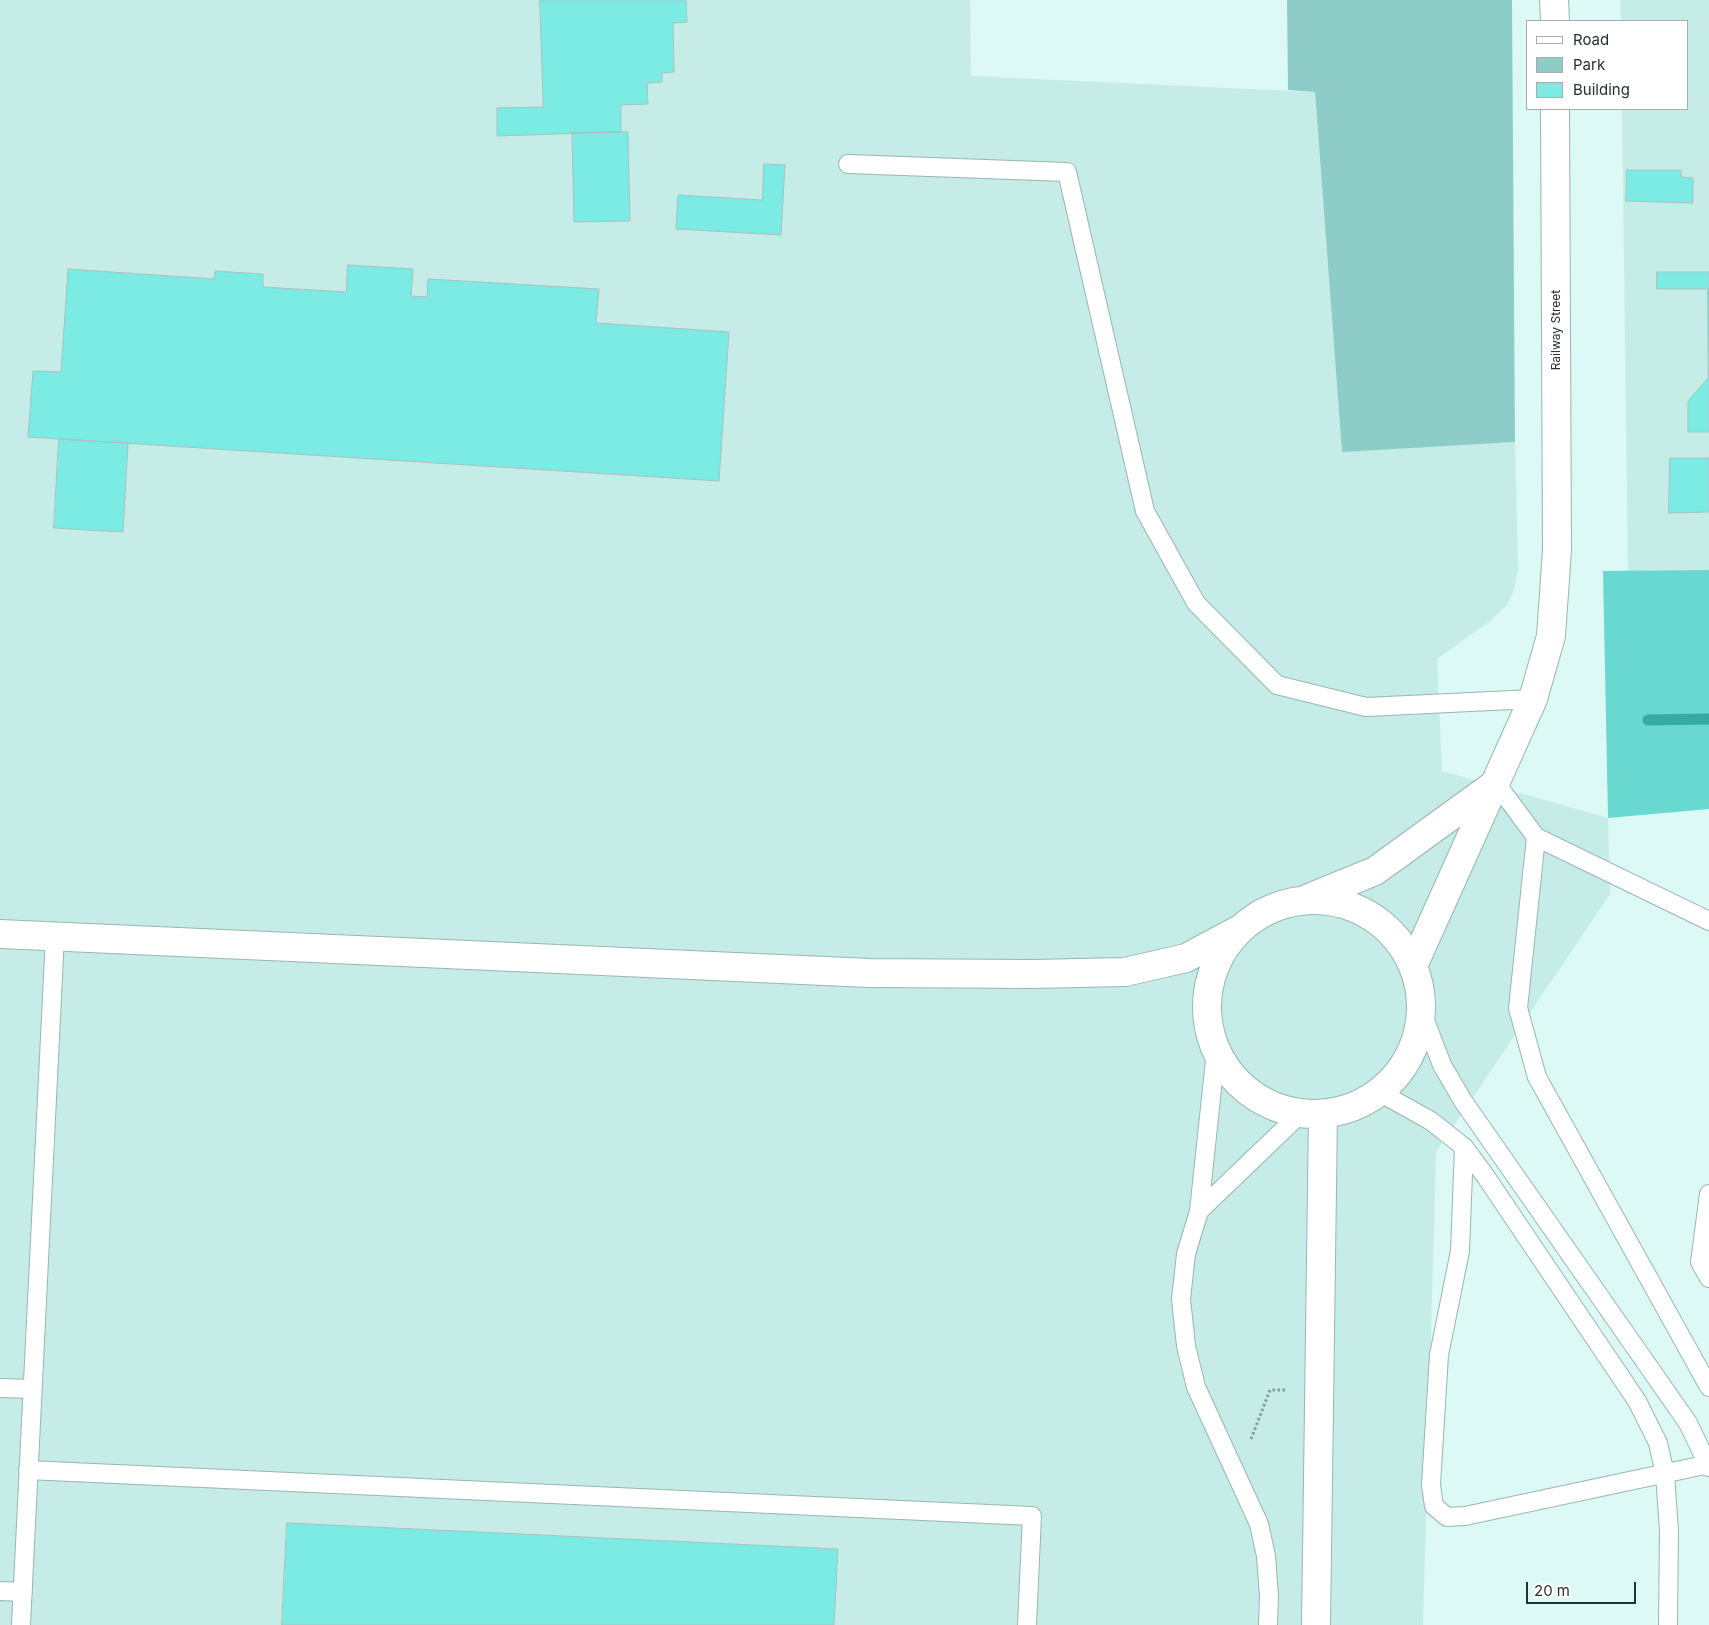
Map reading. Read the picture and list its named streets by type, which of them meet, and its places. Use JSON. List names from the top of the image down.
{
  "streets": {
    "street": ["Railway Street"]
  },
  "legend": ["Road", "Park", "Building"],
  "scale_bar": "20 m"
}
